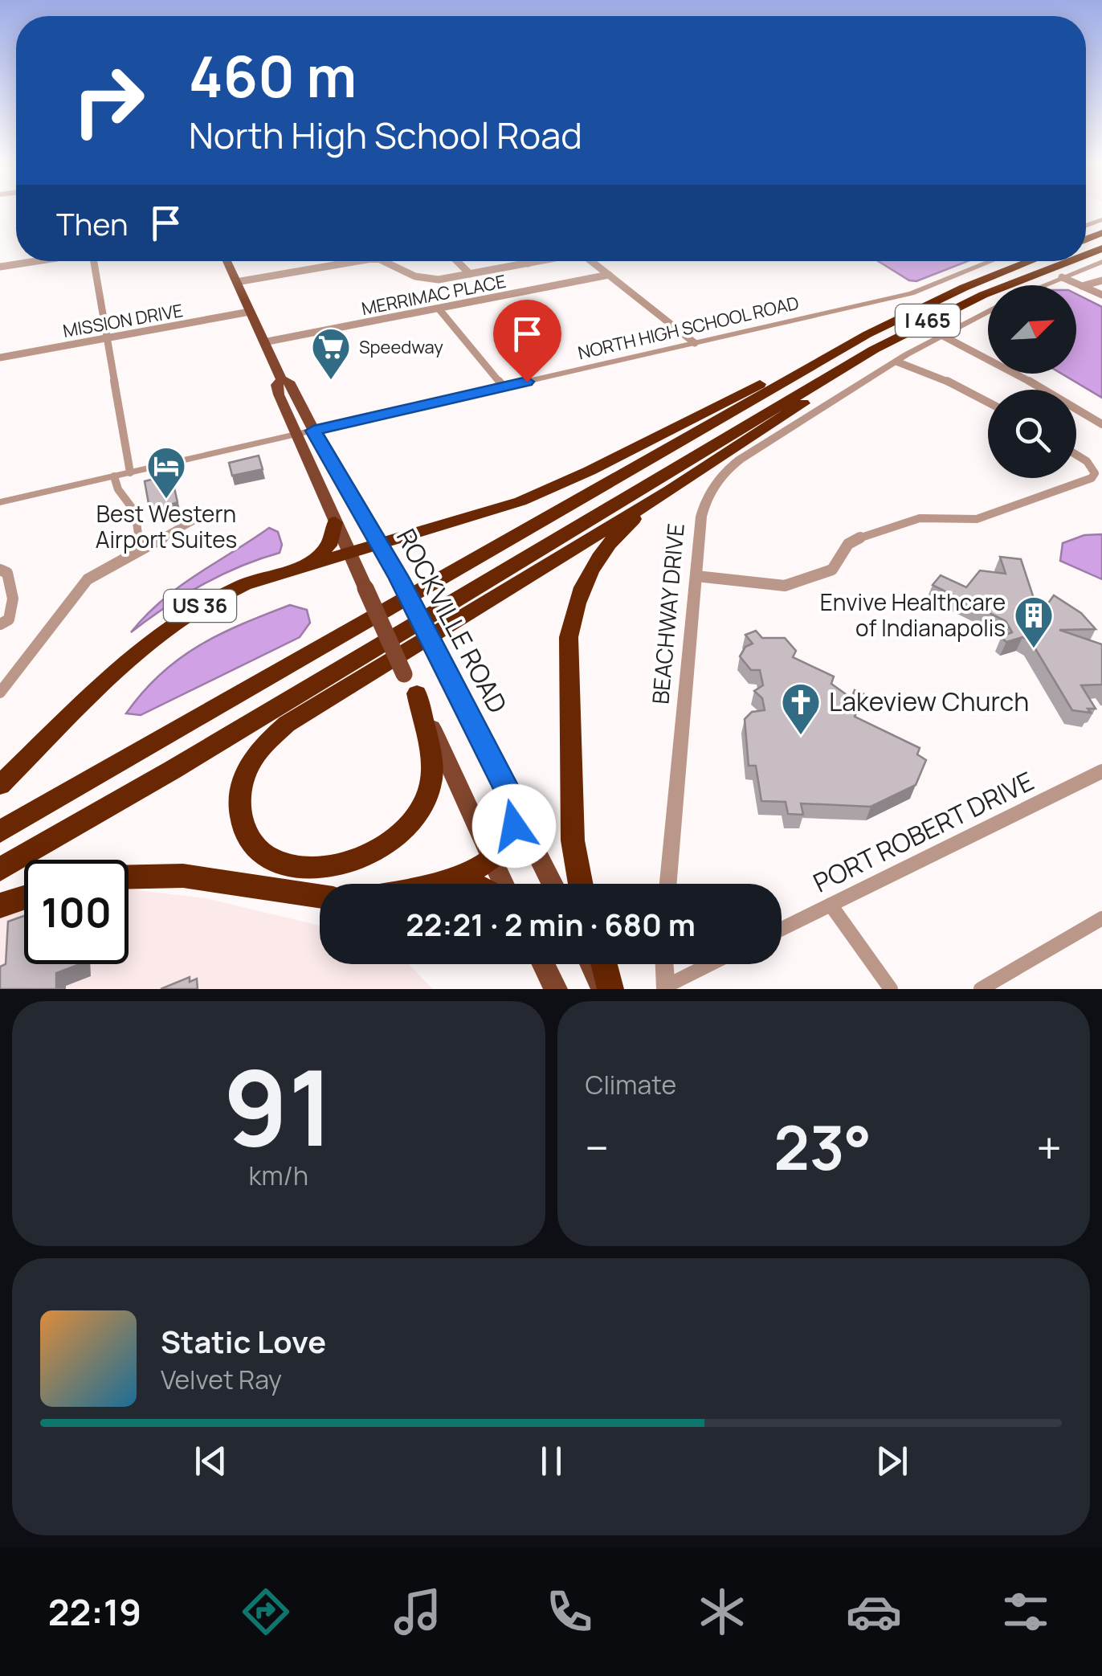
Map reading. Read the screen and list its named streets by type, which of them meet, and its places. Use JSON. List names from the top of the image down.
{
  "streets": {
    "highway": ["I 465", "US 36"],
    "main road": ["ROCKVILLE ROAD"],
    "street": [
      "MERRIMAC PLACE",
      "MISSION DRIVE",
      "NORTH HIGH SCHOOL ROAD",
      "BEACHWAY DRIVE",
      "PORT ROBERT DRIVE"
    ]
  },
  "crossings": [
    ["MERRIMAC PLACE", "ROCKVILLE ROAD"],
    ["MISSION DRIVE", "ROCKVILLE ROAD"],
    ["NORTH HIGH SCHOOL ROAD", "ROCKVILLE ROAD"],
    ["US 36", "ROCKVILLE ROAD"]
  ],
  "places": {
    "supermarket": ["Speedway"],
    "hotel": ["Best Western Airport Suites"],
    "building": ["Envive Healthcare of Indianapolis"],
    "church": ["Lakeview Church"]
  },
  "north": "top right",
  "page": {
    "turn": ["460 m", "North High School Road"],
    "then": "Then",
    "limit": "100",
    "trip": "22:21 · 2 min · 680 m",
    "tile": [
      ["91", "km/h"],
      "Climate"
    ],
    "heat": ["−", "23°", "+"],
    "song": ["Static Love", "Velvet Ray"],
    "tabs": "22:19"
  }
}
